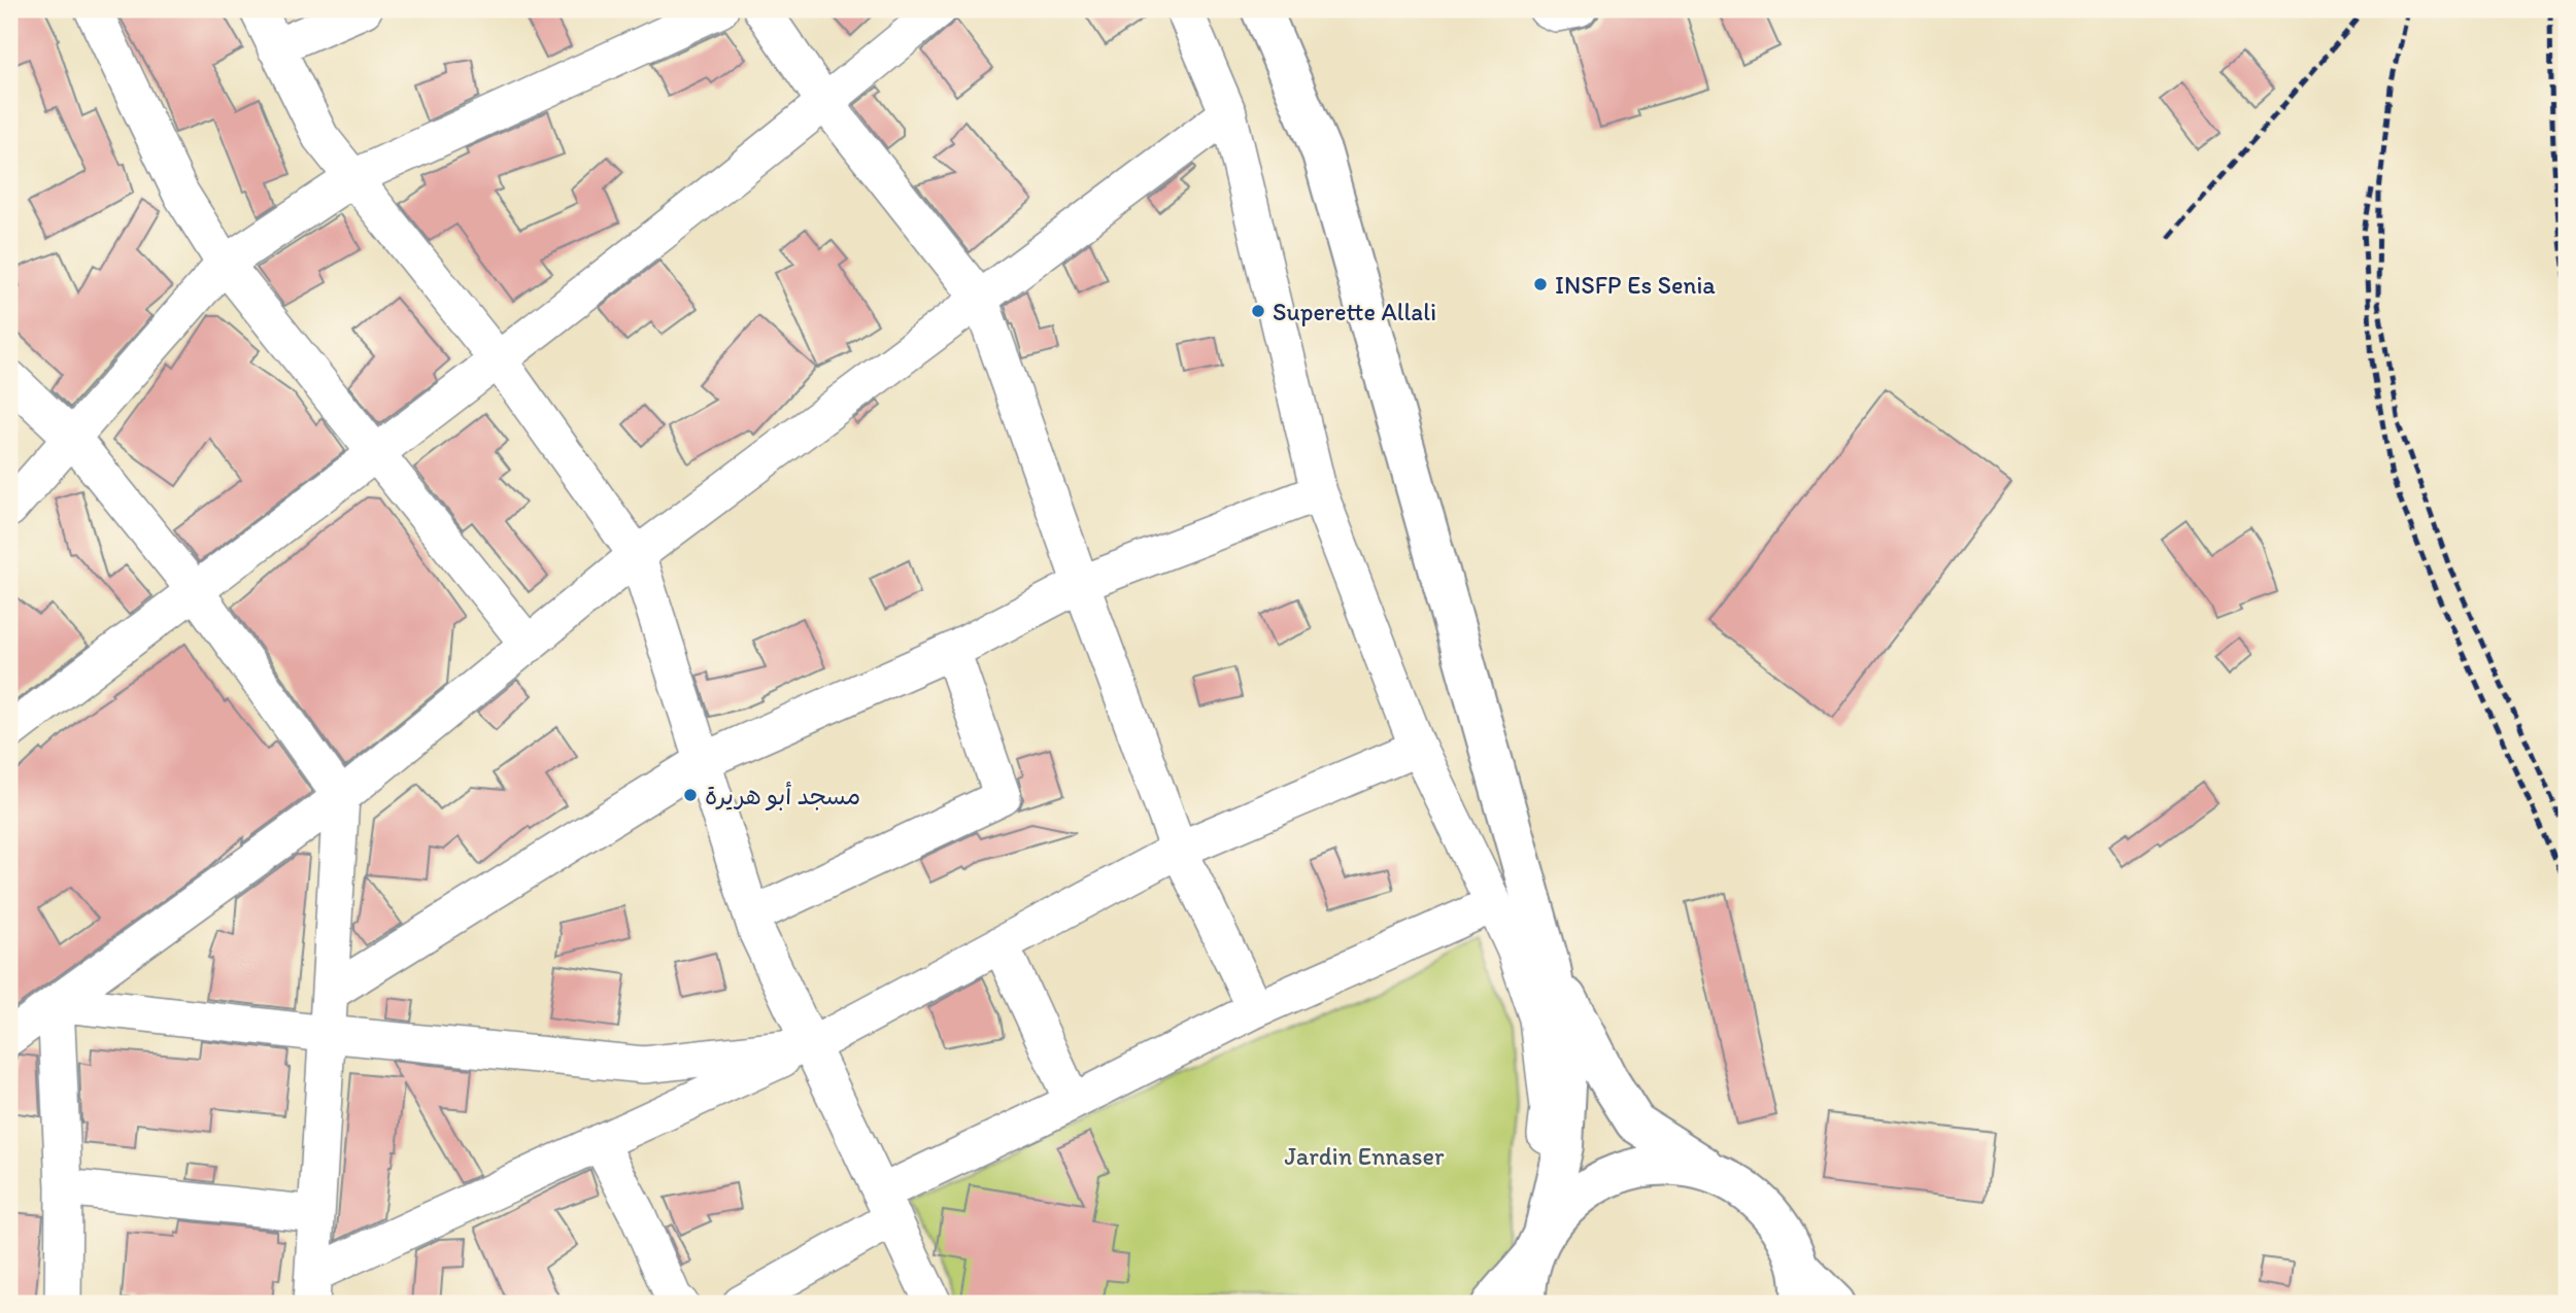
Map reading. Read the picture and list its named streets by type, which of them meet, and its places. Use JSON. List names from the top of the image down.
{
  "parks": ["Jardin Ennaser"],
  "places": ["INSFP Es Senia", "Superette Allali", "مسجد أبو هريرة"]
}
